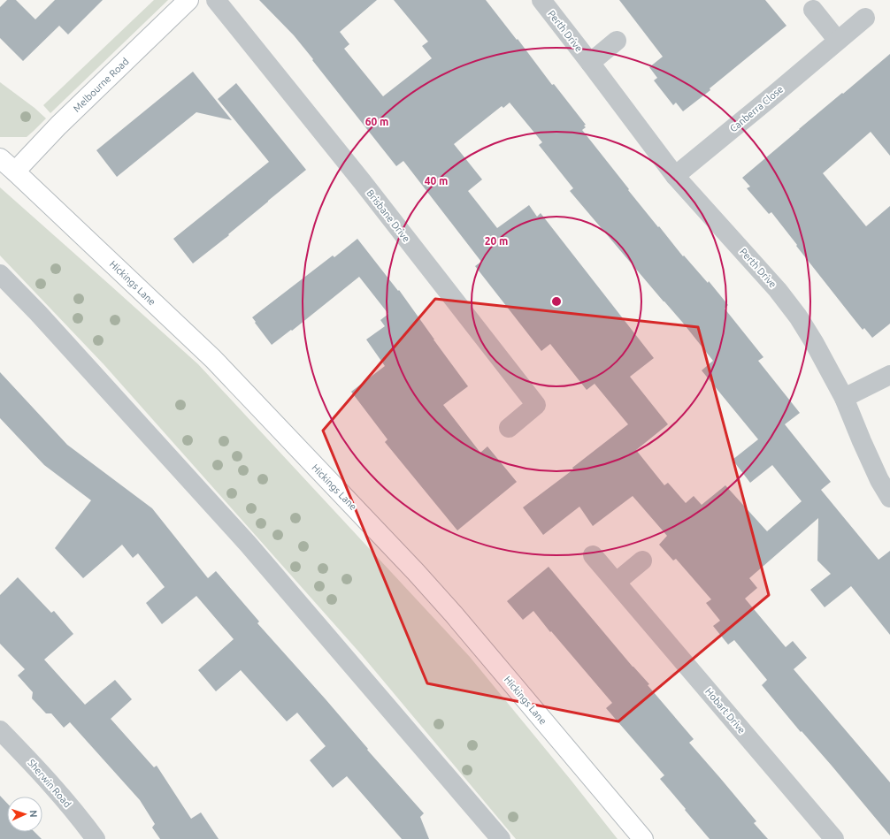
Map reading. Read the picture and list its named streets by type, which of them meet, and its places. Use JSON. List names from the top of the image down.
{
  "streets": {
    "main road": ["Melbourne Road", "Hickings Lane"],
    "street": [
      "Perth Drive",
      "Canberra Close",
      "Brisbane Drive",
      "Hobart Drive",
      "Sherwin Road"
    ]
  },
  "crossings": [
    ["Perth Drive", "Canberra Close"],
    ["Melbourne Road", "Hickings Lane"]
  ],
  "north": "right",
  "rings": ["60 m", "40 m", "20 m"]
}
